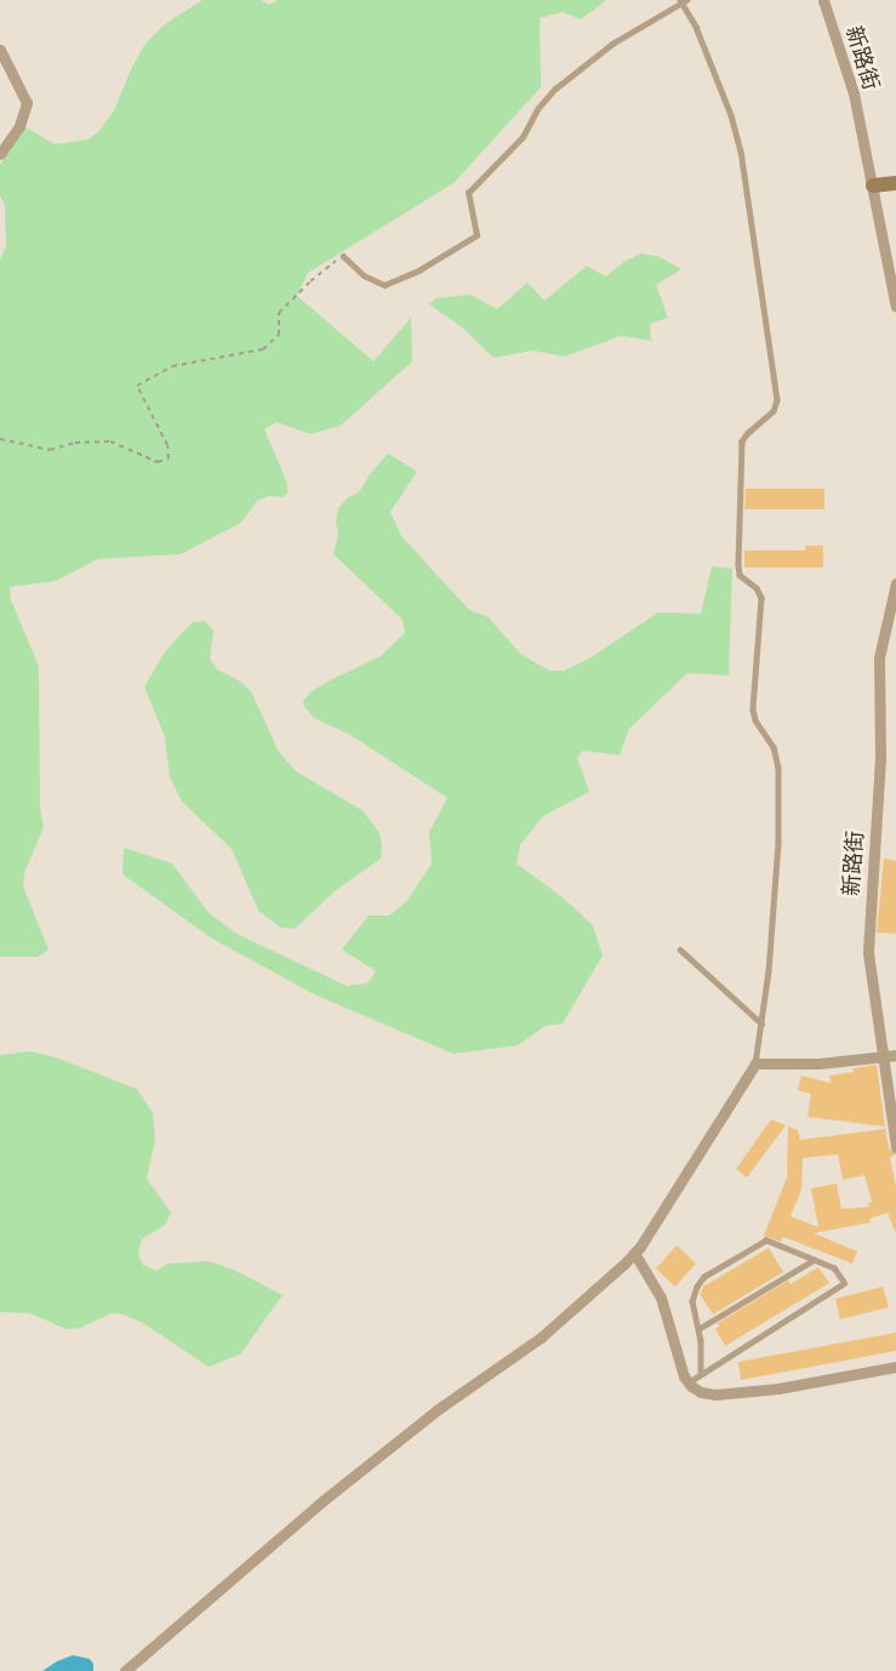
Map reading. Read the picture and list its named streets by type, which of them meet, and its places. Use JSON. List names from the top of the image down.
{
  "streets": {
    "street": ["新路街"]
  }
}
